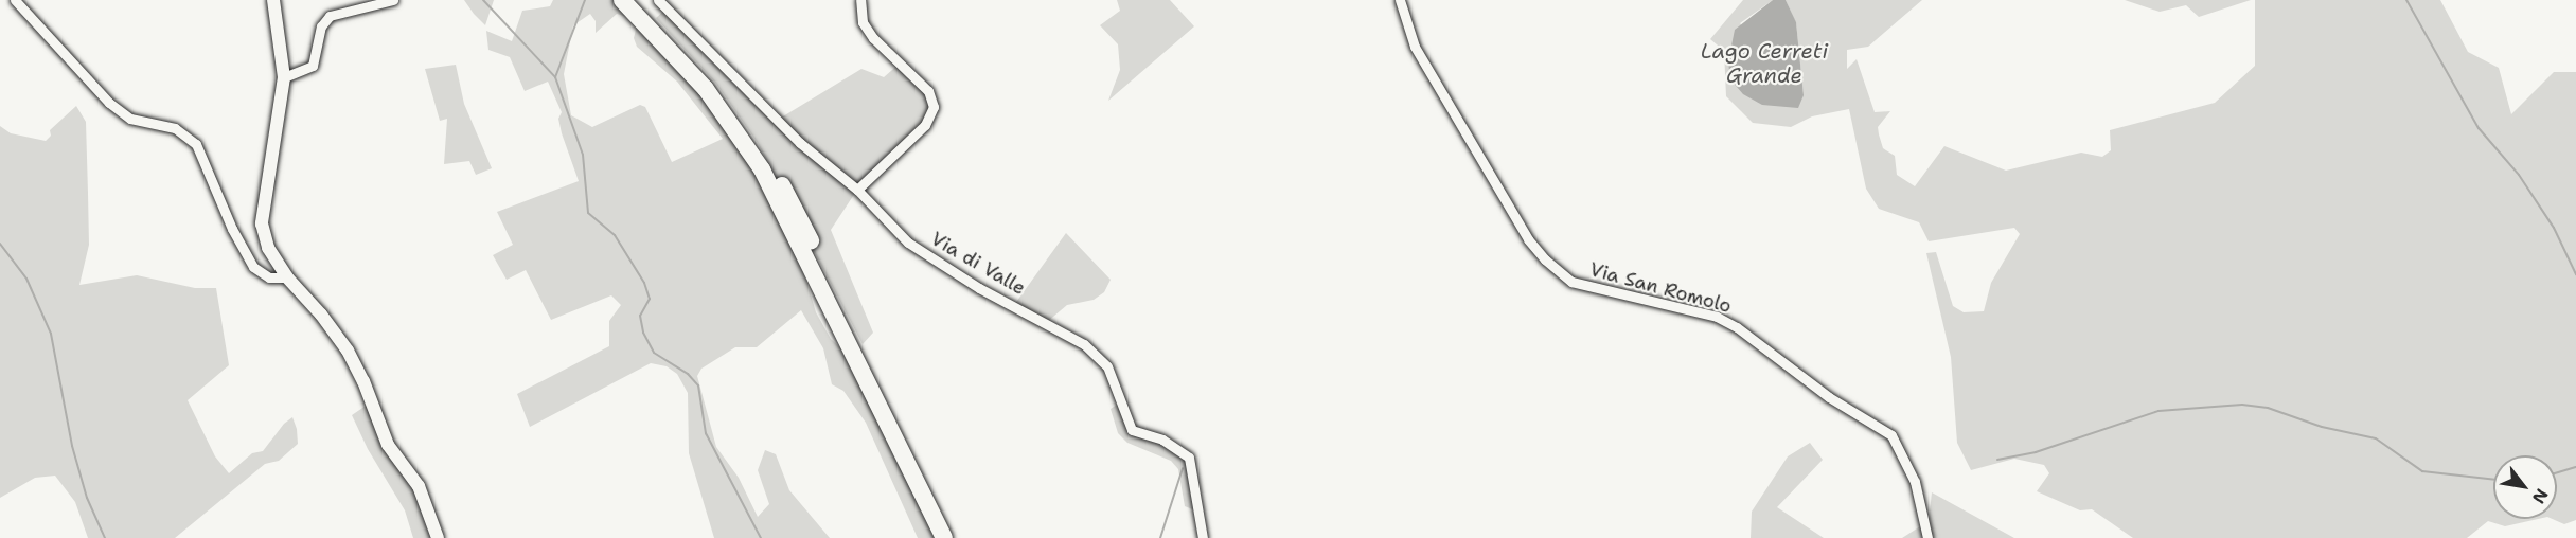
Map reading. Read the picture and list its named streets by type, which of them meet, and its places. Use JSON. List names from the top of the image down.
{
  "streets": {
    "street": ["Via di Valle", "Via San Romolo"]
  },
  "water": ["Lago Cerreti Grande"],
  "north": "bottom right"
}
